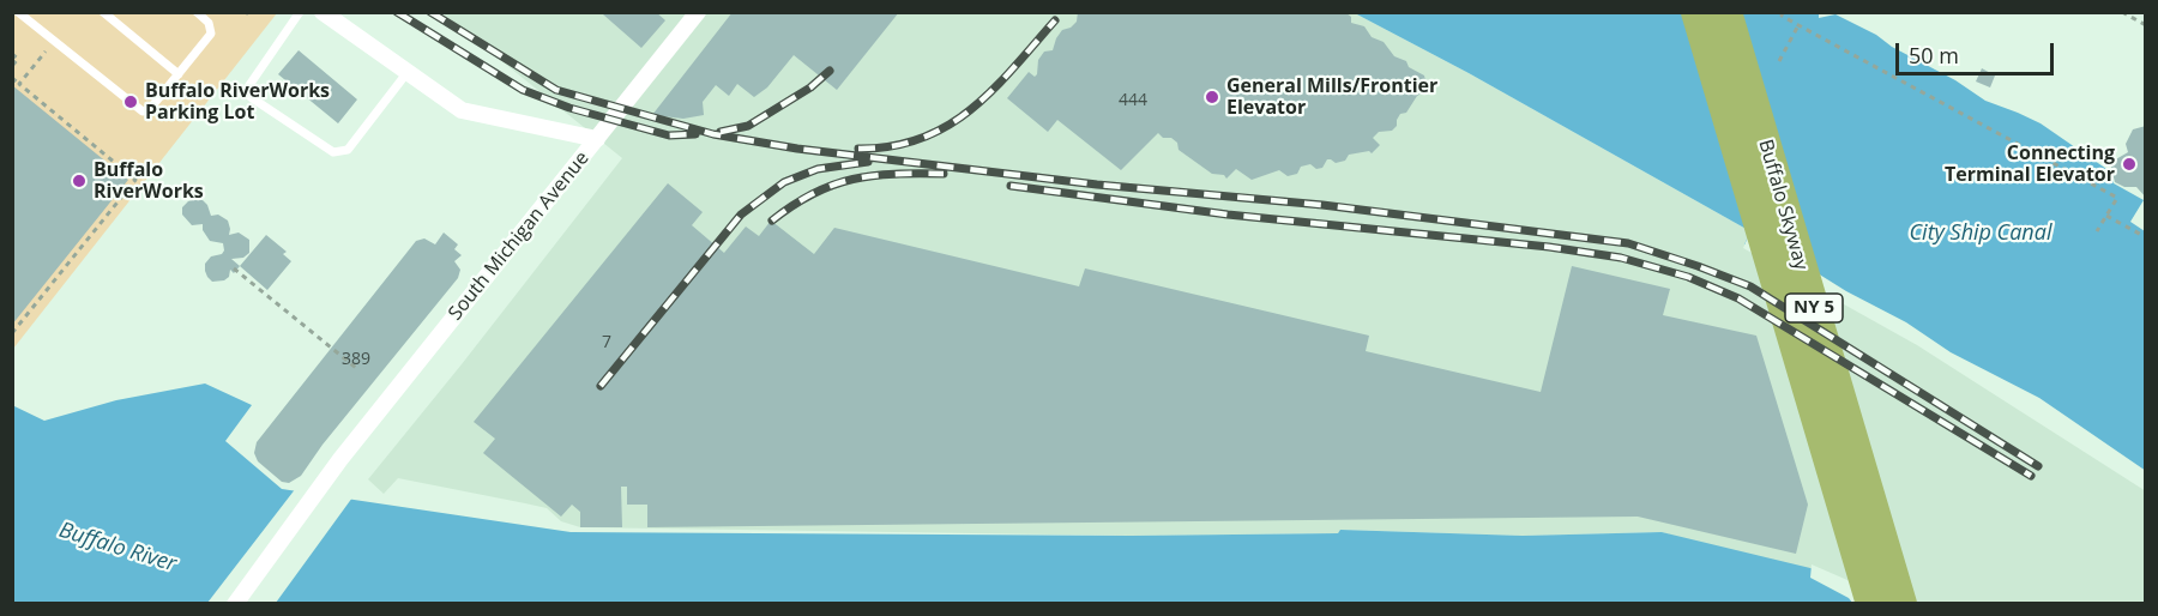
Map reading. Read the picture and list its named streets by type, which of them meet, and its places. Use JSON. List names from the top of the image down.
{
  "streets": {
    "highway": ["Buffalo Skyway", "NY 5"],
    "street": ["South Michigan Avenue"]
  },
  "water": ["City Ship Canal", "Buffalo River"],
  "places": [
    "General Mills/Frontier Elevator",
    "Buffalo RiverWorks Parking Lot",
    "Connecting Terminal Elevator",
    "Buffalo RiverWorks"
  ],
  "house_numbers": ["444", "7", "389"],
  "scale_bar": "50 m"
}
